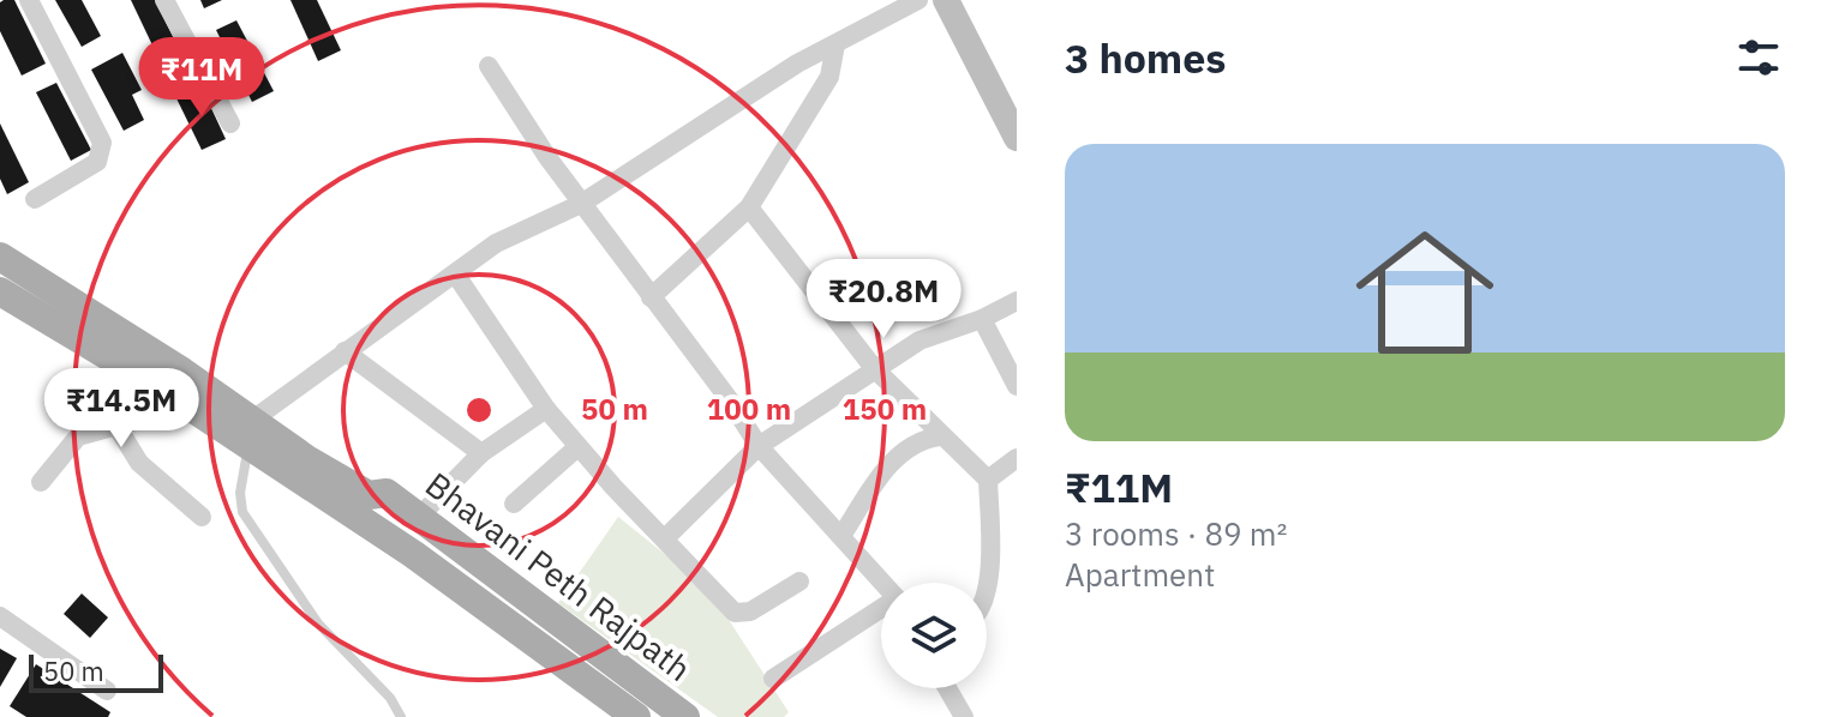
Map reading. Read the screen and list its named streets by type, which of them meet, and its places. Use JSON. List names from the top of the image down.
{
  "streets": {
    "main road": ["Bhavani Peth Rajpath"]
  },
  "scale_bar": "50 m",
  "page": {
    "heading": "3 homes",
    "price": ["₹11M", "₹20.8M", "₹14.5M"],
    "list": [
      {
        "name": "₹11M",
        "note": "3 rooms · 89 m² · Apartment"
      }
    ],
    "scale": "50 m"
  },
  "rings": ["50 m", "100 m", "150 m"]
}
